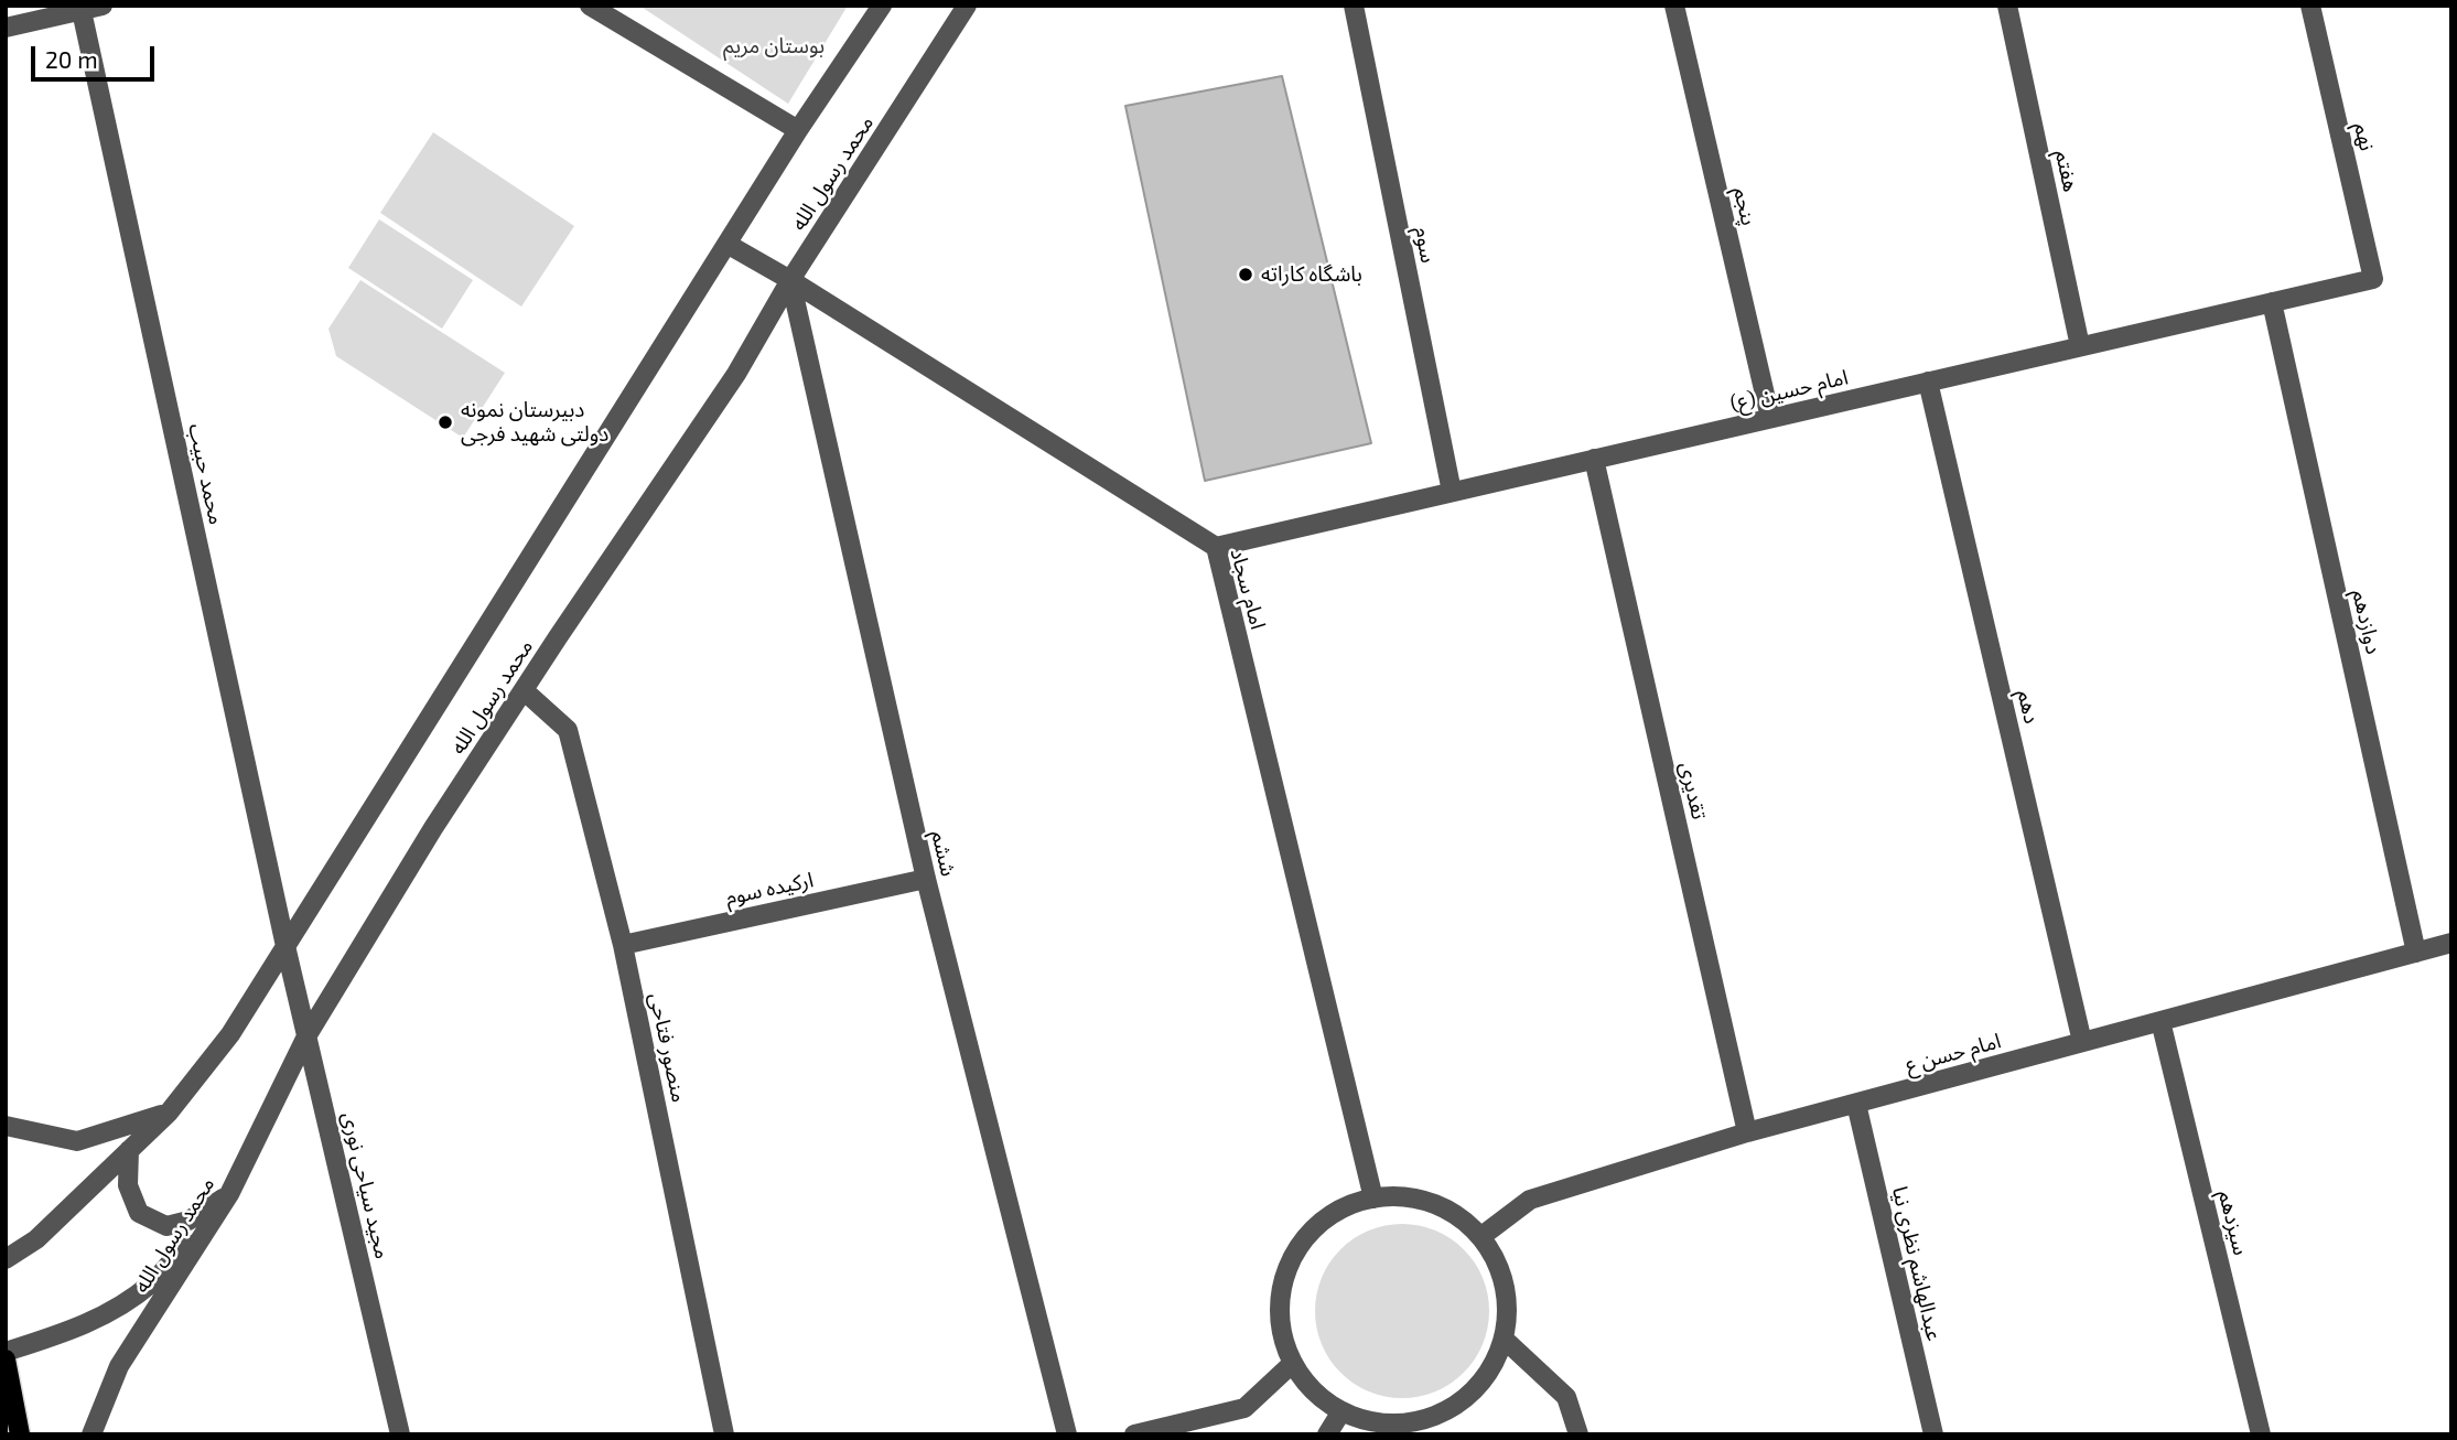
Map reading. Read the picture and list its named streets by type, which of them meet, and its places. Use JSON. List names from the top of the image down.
{
  "streets": {
    "street": [
      "نهم",
      "هفتم",
      "محمد رسول الله",
      "پنجم",
      "سوم",
      "امام حسین (ع)",
      "محمد حبیب",
      "امام سجاد",
      "دوازدهم",
      "دهم",
      "تقدیری",
      "ششم",
      "ارکیده سوم",
      "منصور فتاحی",
      "امام حسن ع",
      "مجید سیاحی نوری",
      "سیزدهم",
      "عبدالهاشم نظری نیا"
    ]
  },
  "crossings": [
    ["نهم", "امام حسین (ع)"],
    ["هفتم", "امام حسین (ع)"],
    ["محمد رسول الله", "محمد حبیب"],
    ["محمد رسول الله", "امام سجاد"],
    ["محمد رسول الله", "ششم"],
    ["محمد رسول الله", "منصور فتاحی"],
    ["محمد رسول الله", "مجید سیاحی نوری"],
    ["پنجم", "امام حسین (ع)"],
    ["سوم", "امام حسین (ع)"],
    ["امام حسین (ع)", "امام سجاد"],
    ["امام حسین (ع)", "دوازدهم"],
    ["امام حسین (ع)", "دهم"],
    ["امام حسین (ع)", "تقدیری"],
    ["محمد حبیب", "مجید سیاحی نوری"],
    ["امام سجاد", "ششم"],
    ["امام سجاد", "امام حسن ع"],
    ["دوازدهم", "امام حسن ع"],
    ["دهم", "امام حسن ع"],
    ["تقدیری", "امام حسن ع"],
    ["ششم", "ارکیده سوم"],
    ["ارکیده سوم", "منصور فتاحی"],
    ["امام حسن ع", "سیزدهم"],
    ["امام حسن ع", "عبدالهاشم نظری نیا"]
  ],
  "parks": ["بوستان مریم"],
  "places": ["باشگاه کاراته", "دبیرستان نمونه دولتی شهید فرجی"],
  "scale_bar": "20 m"
}
